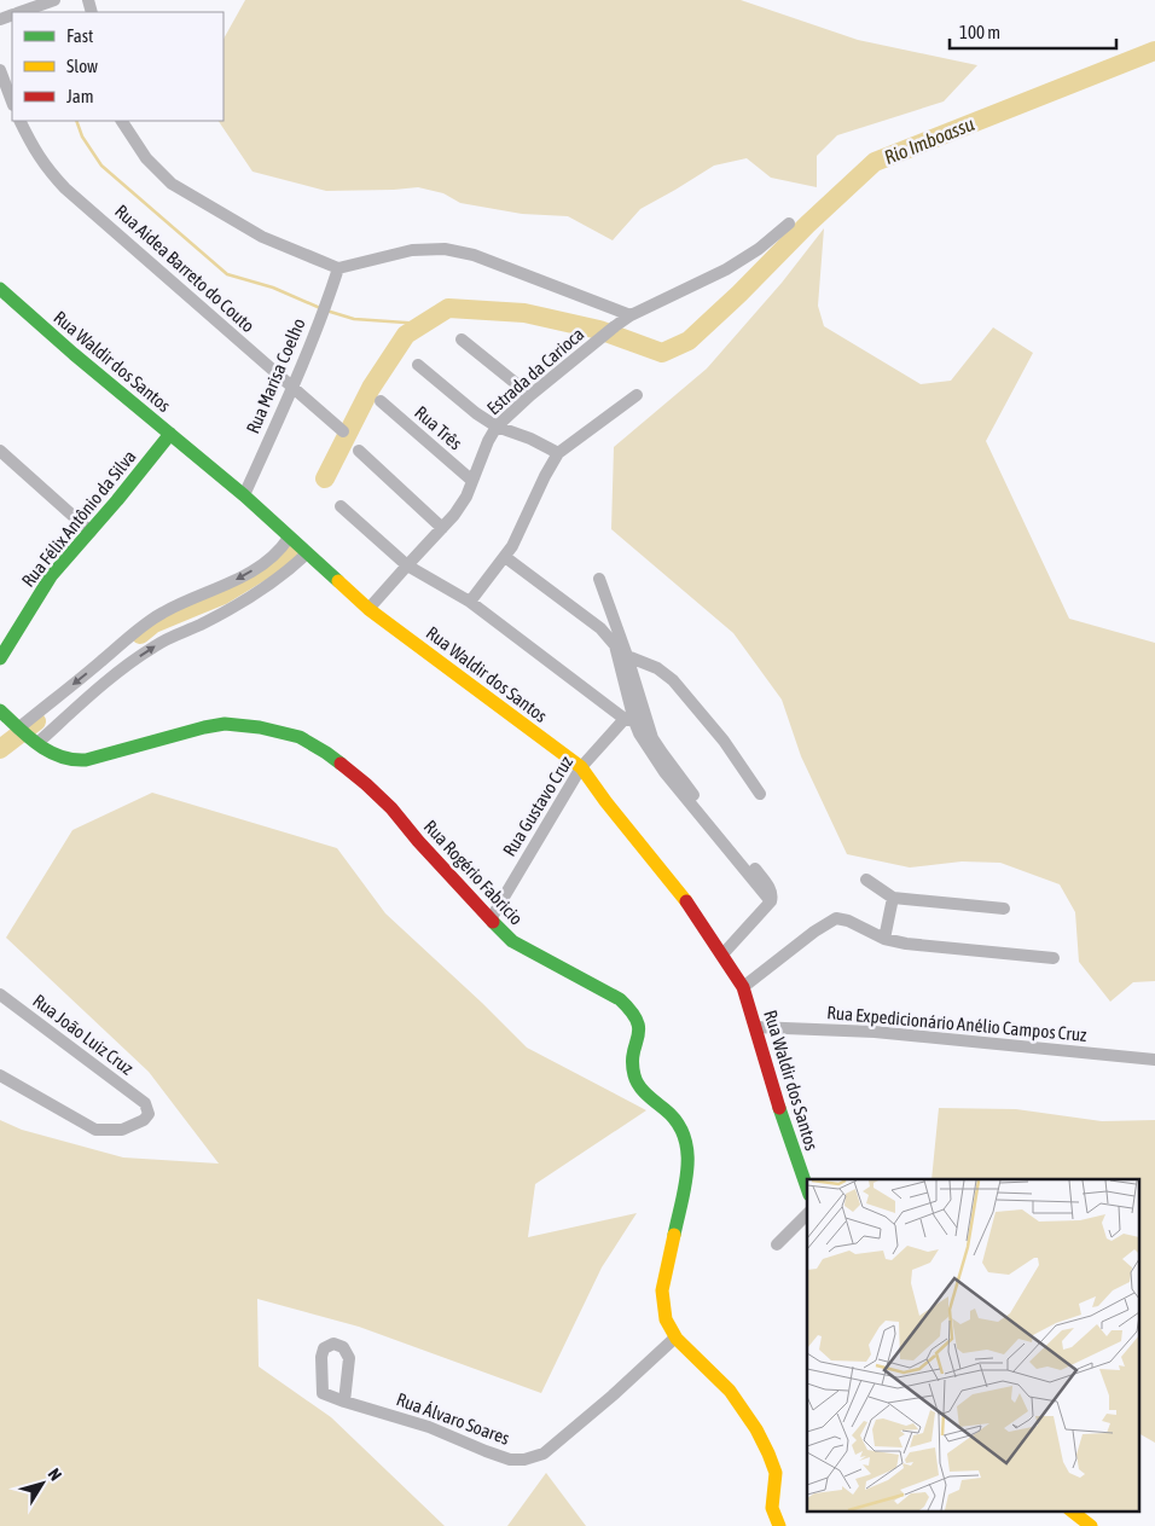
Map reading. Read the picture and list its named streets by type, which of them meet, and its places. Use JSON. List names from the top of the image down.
{
  "streets": {
    "street": [
      "Rua Aidea Barreto do Couto",
      "Rua Waldir dos Santos",
      "Estrada da Carioca",
      "Rua Marisa Coelho",
      "Rua Três",
      "Rua Félix Antônio da Silva",
      "Rua Gustavo Cruz",
      "Rua Rogério Fabricio",
      "Rua Expedicionário Anélio Campos Cruz",
      "Rua João Luiz Cruz",
      "Rua Álvaro Soares"
    ]
  },
  "crossings": [
    ["Rua Aidea Barreto do Couto", "Rua Marisa Coelho"],
    ["Rua Waldir dos Santos", "Estrada da Carioca"],
    ["Rua Waldir dos Santos", "Rua Marisa Coelho"],
    ["Rua Waldir dos Santos", "Rua Félix Antônio da Silva"],
    ["Rua Waldir dos Santos", "Rua Gustavo Cruz"],
    ["Rua Waldir dos Santos", "Rua Expedicionário Anélio Campos Cruz"],
    ["Estrada da Carioca", "Rua Três"],
    ["Rua Gustavo Cruz", "Rua Rogério Fabricio"],
    ["Rua Rogério Fabricio", "Rua Álvaro Soares"]
  ],
  "water": ["Rio Imboassu"],
  "legend": ["Fast", "Slow", "Jam"],
  "scale_bar": "100 m",
  "north": "top right"
}
